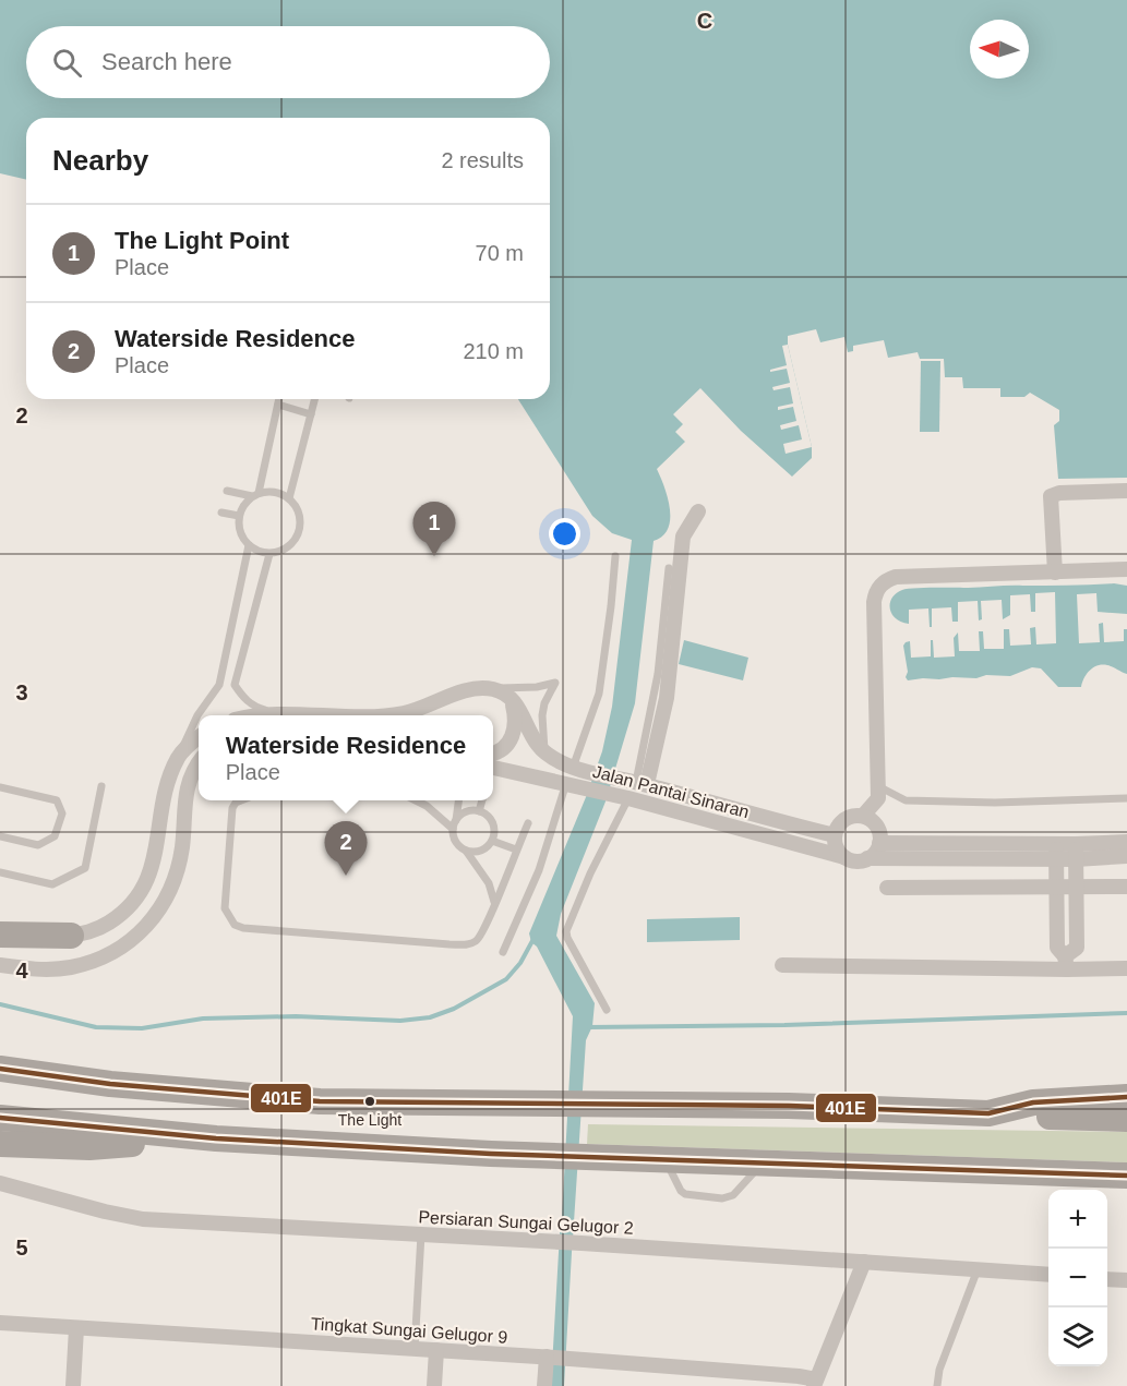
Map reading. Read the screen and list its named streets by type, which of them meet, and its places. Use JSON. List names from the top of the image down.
{
  "streets": {
    "street": ["Jalan Pantai Sinaran", "Persiaran Sungai Gelugor 2", "Tingkat Sungai Gelugor 9"]
  },
  "places": ["The Light"],
  "lines": ["transit line 401E"],
  "north": "left",
  "page": {
    "search": "Search here",
    "heading": ["Nearby", "2 results"],
    "list": [
      {
        "mark": "1",
        "name": "The Light Point",
        "note": "Place",
        "value": "70 m"
      },
      {
        "mark": "2",
        "name": "Waterside Residence",
        "note": "Place",
        "value": "210 m"
      }
    ],
    "pins": ["1", "2"],
    "popup": ["Waterside Residence", "Place"],
    "map_buttons": ["+", "−"]
  },
  "grid": {
    "columns": ["C"],
    "rows": [
      "2",
      "3",
      "4",
      "5"
    ]
  }
}
